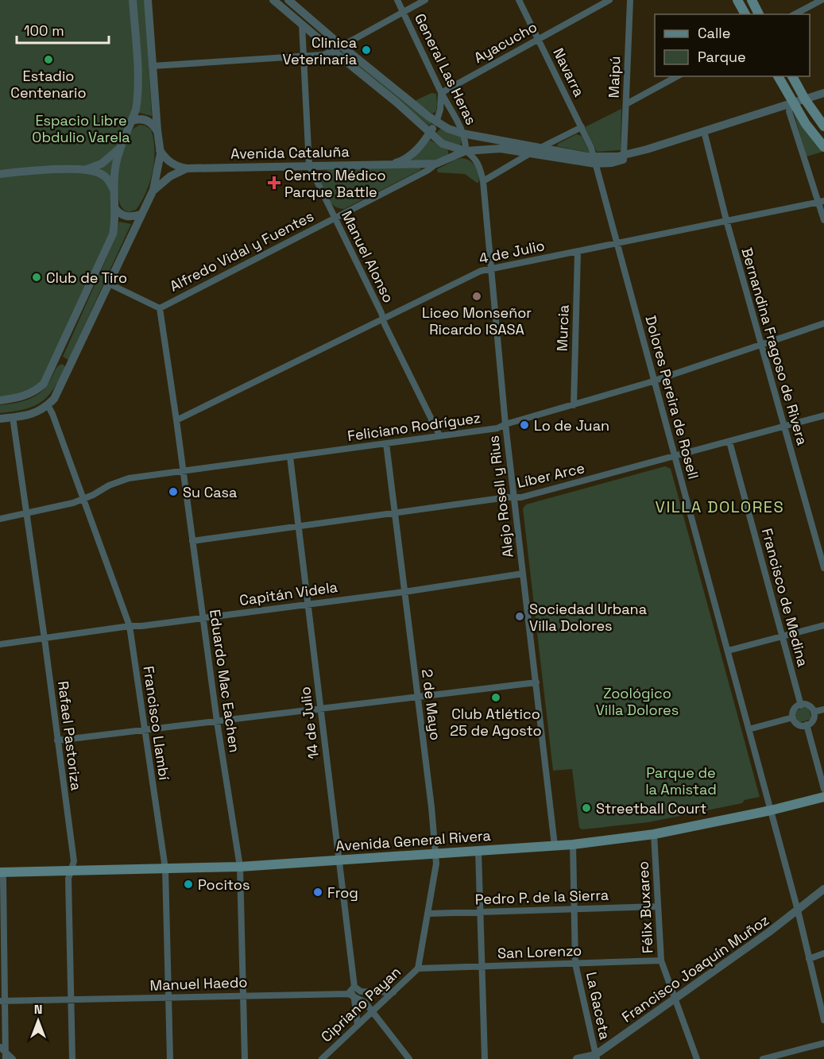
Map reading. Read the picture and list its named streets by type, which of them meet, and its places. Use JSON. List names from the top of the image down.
{
  "streets": {
    "main road": ["Avenida General Rivera"],
    "street": [
      "Ayacucho",
      "General Las Heras",
      "Navarra",
      "Maipú",
      "Avenida Cataluña",
      "Alfredo Vidal y Fuentes",
      "4 de Julio",
      "Manuel Alonso",
      "Murcia",
      "Bernandina Fragoso de Rivera",
      "Dolores Pereira de Rosell",
      "Feliciano Rodríguez",
      "Líber Arce",
      "Alejo Rosell y Rius",
      "Capitán Videla",
      "Francisco de Medina",
      "Eduardo Mac Eachen",
      "2 de Mayo",
      "Francisco Llambí",
      "14 de Julio",
      "Rafael Pastoriza",
      "Pedro P. de la Sierra",
      "Félix Buxareo",
      "San Lorenzo",
      "Francisco Joaquín Muñoz",
      "Manuel Haedo",
      "Cipriano Payan",
      "La Gaceta"
    ]
  },
  "crossings": [
    ["Ayacucho", "General Las Heras"],
    ["Ayacucho", "Navarra"],
    ["General Las Heras", "Avenida Cataluña"],
    ["General Las Heras", "Alejo Rosell y Rius"],
    ["Navarra", "Dolores Pereira de Rosell"],
    ["Avenida Cataluña", "Alfredo Vidal y Fuentes"],
    ["Avenida Cataluña", "Manuel Alonso"],
    ["Avenida Cataluña", "Alejo Rosell y Rius"],
    ["Alfredo Vidal y Fuentes", "Manuel Alonso"],
    ["Alfredo Vidal y Fuentes", "Eduardo Mac Eachen"],
    ["4 de Julio", "Manuel Alonso"],
    ["4 de Julio", "Murcia"],
    ["4 de Julio", "Bernandina Fragoso de Rivera"],
    ["4 de Julio", "Dolores Pereira de Rosell"],
    ["4 de Julio", "Alejo Rosell y Rius"],
    ["4 de Julio", "Eduardo Mac Eachen"],
    ["Manuel Alonso", "Feliciano Rodríguez"],
    ["Murcia", "Feliciano Rodríguez"],
    ["Bernandina Fragoso de Rivera", "Feliciano Rodríguez"],
    ["Bernandina Fragoso de Rivera", "Líber Arce"],
    ["Dolores Pereira de Rosell", "Feliciano Rodríguez"],
    ["Dolores Pereira de Rosell", "Líber Arce"],
    ["Dolores Pereira de Rosell", "Avenida General Rivera"],
    ["Dolores Pereira de Rosell", "Francisco Joaquín Muñoz"],
    ["Feliciano Rodríguez", "Alejo Rosell y Rius"],
    ["Feliciano Rodríguez", "Eduardo Mac Eachen"],
    ["Feliciano Rodríguez", "2 de Mayo"],
    ["Feliciano Rodríguez", "Francisco Llambí"],
    ["Feliciano Rodríguez", "14 de Julio"],
    ["Feliciano Rodríguez", "Rafael Pastoriza"],
    ["Líber Arce", "Alejo Rosell y Rius"],
    ["Líber Arce", "Francisco de Medina"],
    ["Líber Arce", "Eduardo Mac Eachen"],
    ["Líber Arce", "2 de Mayo"],
    ["Líber Arce", "14 de Julio"],
    ["Alejo Rosell y Rius", "Capitán Videla"],
    ["Alejo Rosell y Rius", "Avenida General Rivera"],
    ["Capitán Videla", "Eduardo Mac Eachen"],
    ["Capitán Videla", "2 de Mayo"],
    ["Capitán Videla", "Francisco Llambí"],
    ["Capitán Videla", "14 de Julio"],
    ["Capitán Videla", "Rafael Pastoriza"],
    ["Eduardo Mac Eachen", "Avenida General Rivera"],
    ["Eduardo Mac Eachen", "Manuel Haedo"],
    ["2 de Mayo", "Avenida General Rivera"],
    ["2 de Mayo", "Pedro P. de la Sierra"],
    ["2 de Mayo", "San Lorenzo"],
    ["2 de Mayo", "Cipriano Payan"],
    ["Francisco Llambí", "Avenida General Rivera"],
    ["Francisco Llambí", "Manuel Haedo"],
    ["14 de Julio", "Avenida General Rivera"],
    ["Rafael Pastoriza", "Avenida General Rivera"],
    ["Rafael Pastoriza", "Manuel Haedo"],
    ["Avenida General Rivera", "Félix Buxareo"],
    ["Avenida General Rivera", "La Gaceta"],
    ["Pedro P. de la Sierra", "Félix Buxareo"],
    ["Pedro P. de la Sierra", "La Gaceta"],
    ["Félix Buxareo", "San Lorenzo"],
    ["Félix Buxareo", "Francisco Joaquín Muñoz"],
    ["San Lorenzo", "Cipriano Payan"],
    ["San Lorenzo", "La Gaceta"],
    ["Francisco Joaquín Muñoz", "La Gaceta"]
  ],
  "districts": ["VILLA DOLORES"],
  "parks": ["Espacio Libre Obdulio Varela", "Zoológico Villa Dolores", "Parque de la Amistad"],
  "places": {
    "other": [
      "Clinica Veterinaria",
      "Estadio Centenario",
      "Club de Tiro",
      "Liceo Monseñor Ricardo ISASA",
      "Lo de Juan",
      "Su Casa",
      "Sociedad Urbana Villa Dolores",
      "Club Atlético 25 de Agosto",
      "Streetball Court",
      "Pocitos",
      "Frog"
    ],
    "health": ["Centro Médico Parque Battle"]
  },
  "legend": ["Calle", "Parque"],
  "scale_bar": "100 m",
  "north": "top"
}
